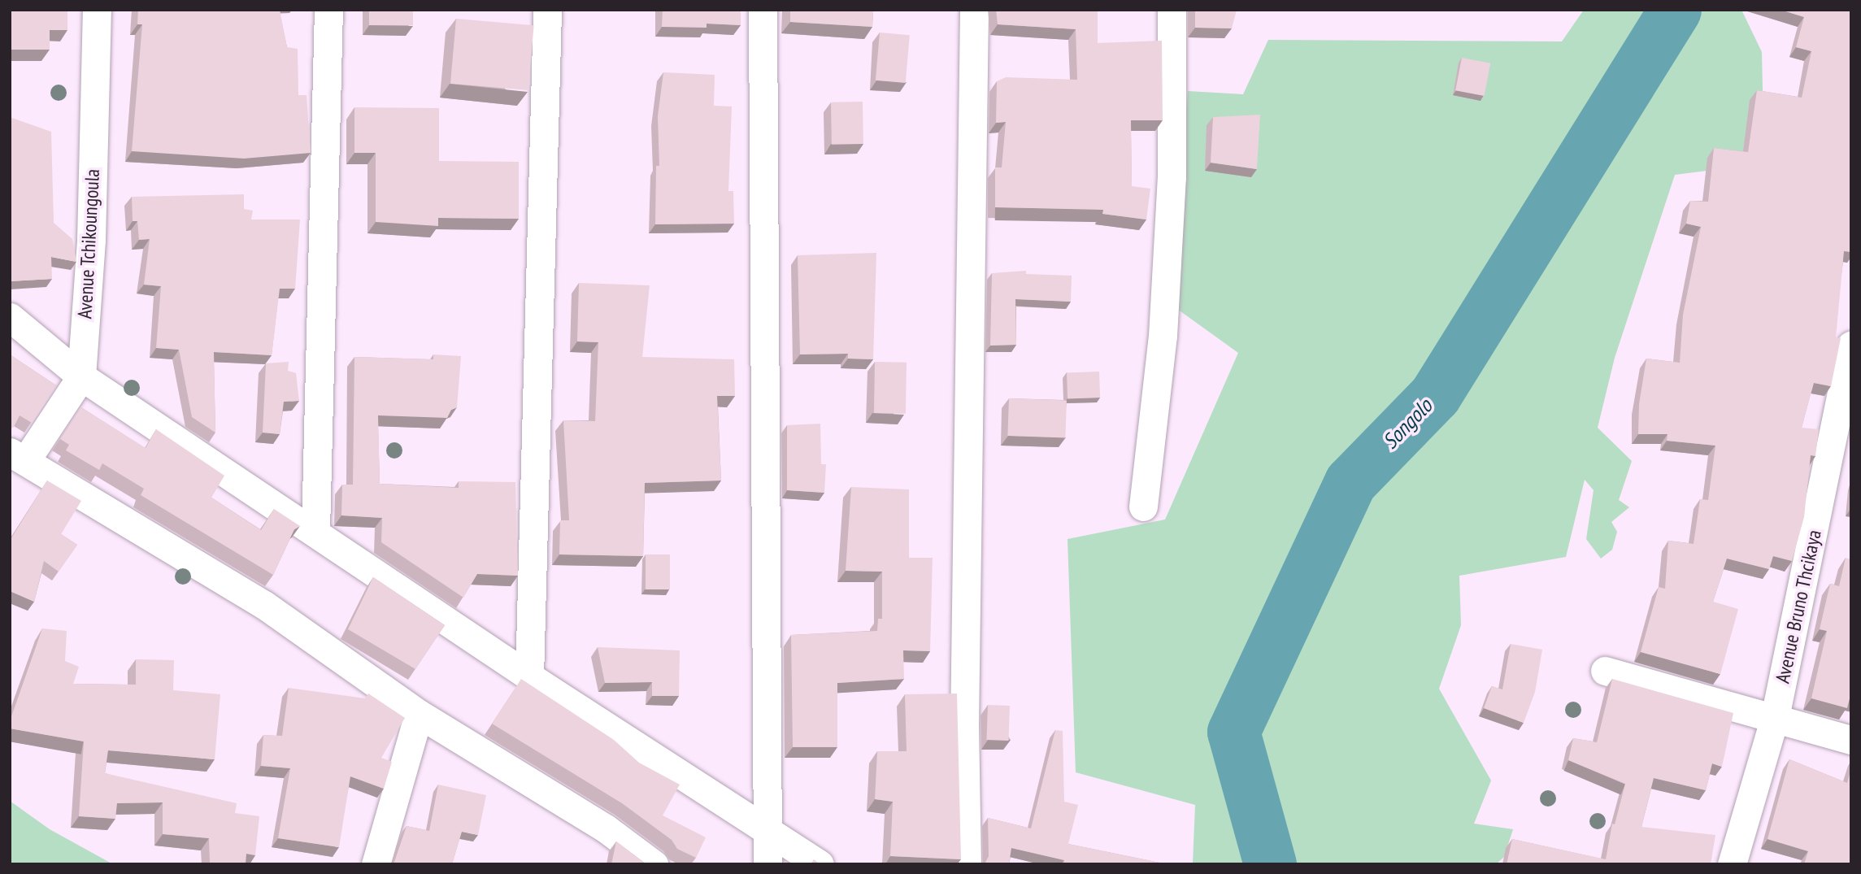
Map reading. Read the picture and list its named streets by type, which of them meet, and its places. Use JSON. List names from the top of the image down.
{
  "streets": {
    "street": ["Avenue Tchikoungoula", "Avenue Bruno Thcikaya"]
  },
  "water": ["Songolo"]
}
